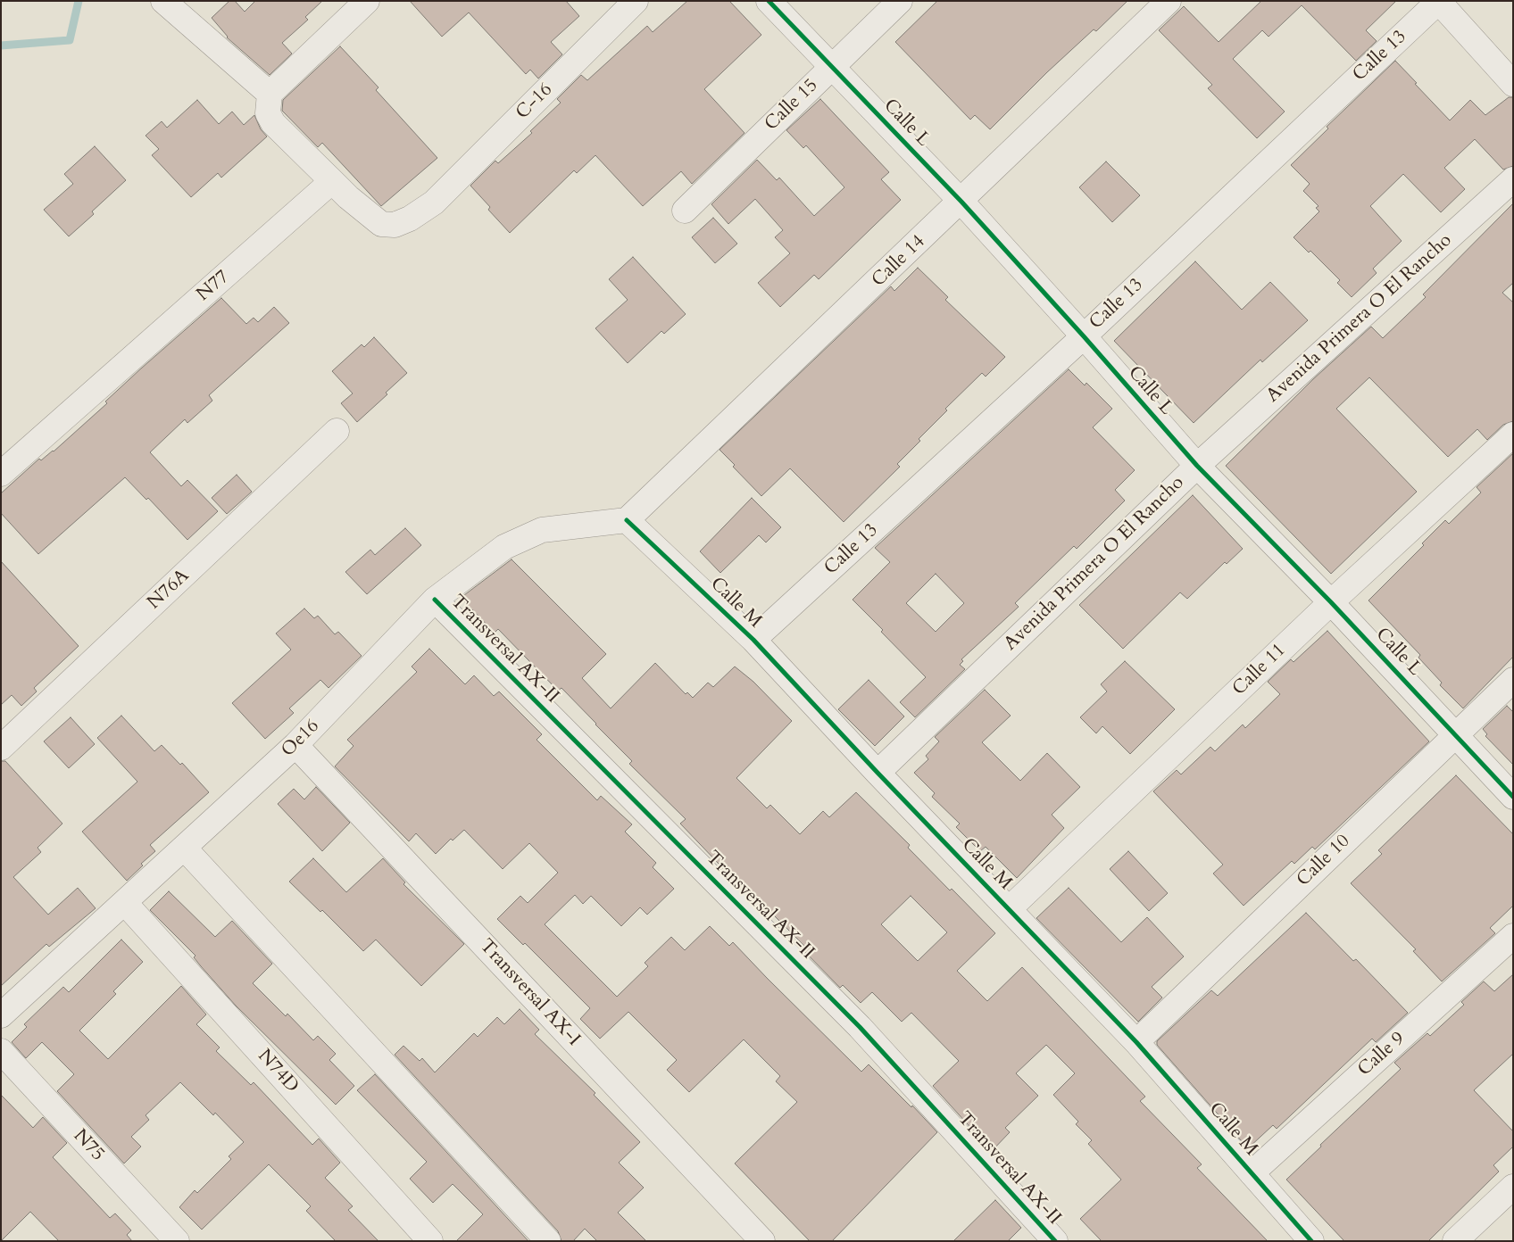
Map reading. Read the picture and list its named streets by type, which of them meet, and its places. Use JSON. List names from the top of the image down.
{
  "streets": {
    "street": [
      "Calle 13",
      "C-16",
      "Calle 15",
      "Calle L",
      "Calle 14",
      "N77",
      "Avenida Primera O El Rancho",
      "N76A",
      "Calle M",
      "Transversal AX-II",
      "Calle 11",
      "Oe16",
      "Calle 10",
      "Transversal AX-I",
      "Calle 9",
      "N74D",
      "N75"
    ]
  },
  "crossings": [
    ["Calle 13", "Calle L"],
    ["Calle 13", "Calle M"],
    ["C-16", "N77"],
    ["Calle 15", "Calle L"],
    ["Calle L", "Calle 14"],
    ["Calle L", "Avenida Primera O El Rancho"],
    ["Calle L", "Calle 11"],
    ["Calle L", "Calle 10"],
    ["Calle 14", "Calle M"],
    ["Calle 14", "Oe16"],
    ["Avenida Primera O El Rancho", "Calle M"],
    ["Calle M", "Calle 11"],
    ["Calle M", "Oe16"],
    ["Calle M", "Calle 10"],
    ["Calle M", "Calle 9"],
    ["Transversal AX-II", "Oe16"],
    ["Oe16", "Transversal AX-I"],
    ["Oe16", "N74D"]
  ]
}
